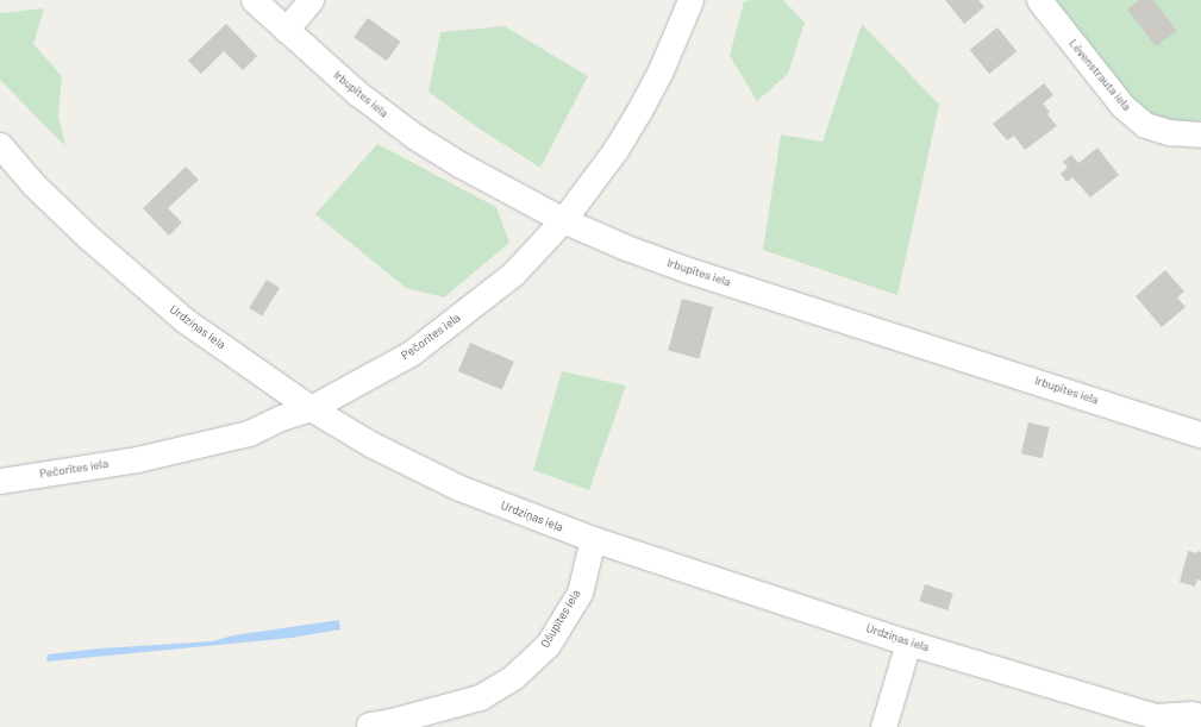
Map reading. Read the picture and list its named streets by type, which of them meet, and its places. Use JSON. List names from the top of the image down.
{
  "streets": {
    "street": [
      "Lēvenstrauta iela",
      "Irbupītes iela",
      "Urdziņas iela",
      "Pečorītes iela",
      "Ošupītes iela"
    ]
  },
  "crossings": [
    ["Irbupītes iela", "Pečorītes iela"],
    ["Urdziņas iela", "Pečorītes iela"],
    ["Urdziņas iela", "Ošupītes iela"]
  ]
}
